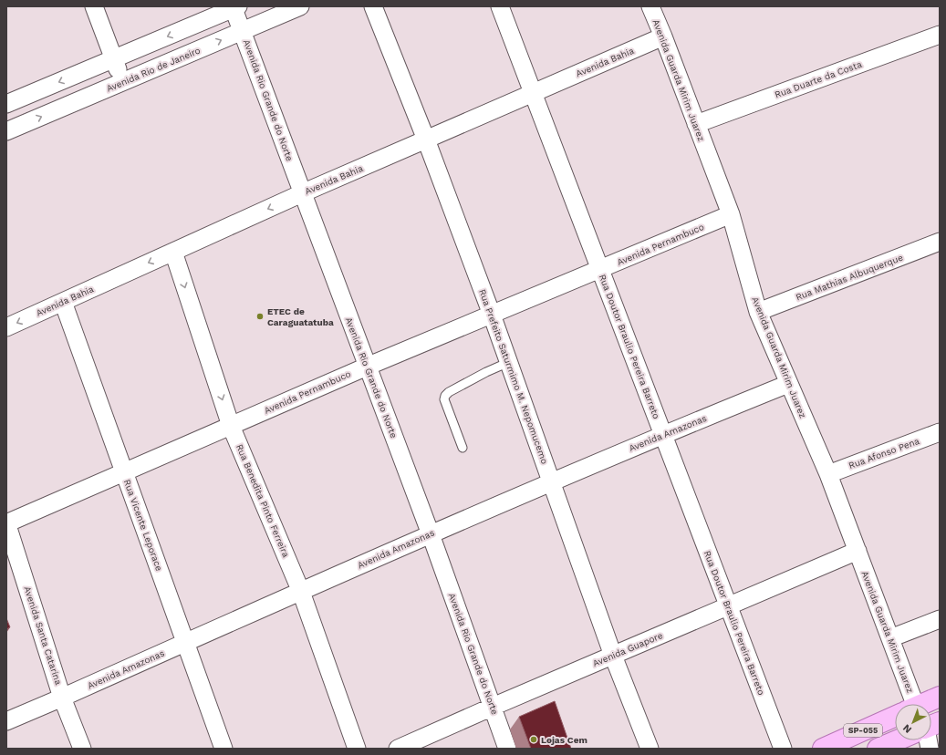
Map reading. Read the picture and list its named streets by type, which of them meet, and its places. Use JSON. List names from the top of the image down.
{
  "streets": {
    "main road": ["SP-055"],
    "street": [
      "Avenida Bahia",
      "Avenida Rio de Janeiro",
      "Rua Duarte da Costa",
      "Avenida Guarda Mirim Juarez",
      "Avenida Rio Grande do Norte",
      "Avenida Pernambuco",
      "Rua Mathias Albuquerque",
      "Rua Doutor Braulio Pereira Barreto",
      "Rua Prefeito Saturmimo M. Nepomucemo",
      "Avenida Amazonas",
      "Rua Afonso Pena",
      "Rua Benedita Pinto Ferreira",
      "Rua Vicente Leporace",
      "Avenida Santa Catarina",
      "Avenida Guapore"
    ]
  },
  "crossings": [
    ["Avenida Bahia", "Avenida Guarda Mirim Juarez"],
    ["Avenida Bahia", "Avenida Rio Grande do Norte"],
    ["Avenida Bahia", "Rua Doutor Braulio Pereira Barreto"],
    ["Avenida Bahia", "Rua Prefeito Saturmimo M. Nepomucemo"],
    ["Avenida Bahia", "Rua Benedita Pinto Ferreira"],
    ["Avenida Bahia", "Rua Vicente Leporace"],
    ["Avenida Rio de Janeiro", "Avenida Rio Grande do Norte"],
    ["Rua Duarte da Costa", "Avenida Guarda Mirim Juarez"],
    ["Avenida Guarda Mirim Juarez", "Avenida Pernambuco"],
    ["Avenida Guarda Mirim Juarez", "Rua Mathias Albuquerque"],
    ["Avenida Guarda Mirim Juarez", "Avenida Amazonas"],
    ["Avenida Guarda Mirim Juarez", "Rua Afonso Pena"],
    ["Avenida Guarda Mirim Juarez", "Avenida Guapore"],
    ["Avenida Rio Grande do Norte", "Avenida Pernambuco"],
    ["Avenida Rio Grande do Norte", "Avenida Amazonas"],
    ["Avenida Rio Grande do Norte", "Avenida Guapore"],
    ["Avenida Pernambuco", "Rua Doutor Braulio Pereira Barreto"],
    ["Avenida Pernambuco", "Rua Prefeito Saturmimo M. Nepomucemo"],
    ["Avenida Pernambuco", "Rua Benedita Pinto Ferreira"],
    ["Avenida Pernambuco", "Rua Vicente Leporace"],
    ["Avenida Pernambuco", "Avenida Santa Catarina"],
    ["Rua Doutor Braulio Pereira Barreto", "Avenida Amazonas"],
    ["Rua Doutor Braulio Pereira Barreto", "Avenida Guapore"],
    ["Rua Prefeito Saturmimo M. Nepomucemo", "Avenida Amazonas"],
    ["Rua Prefeito Saturmimo M. Nepomucemo", "Avenida Guapore"],
    ["Avenida Amazonas", "Rua Benedita Pinto Ferreira"],
    ["Avenida Amazonas", "Rua Vicente Leporace"],
    ["Avenida Amazonas", "Avenida Santa Catarina"]
  ],
  "one_way": ["Avenida Bahia"],
  "places": ["ETEC de Caraguatatuba", "Lojas Cem"],
  "north": "bottom left"
}
